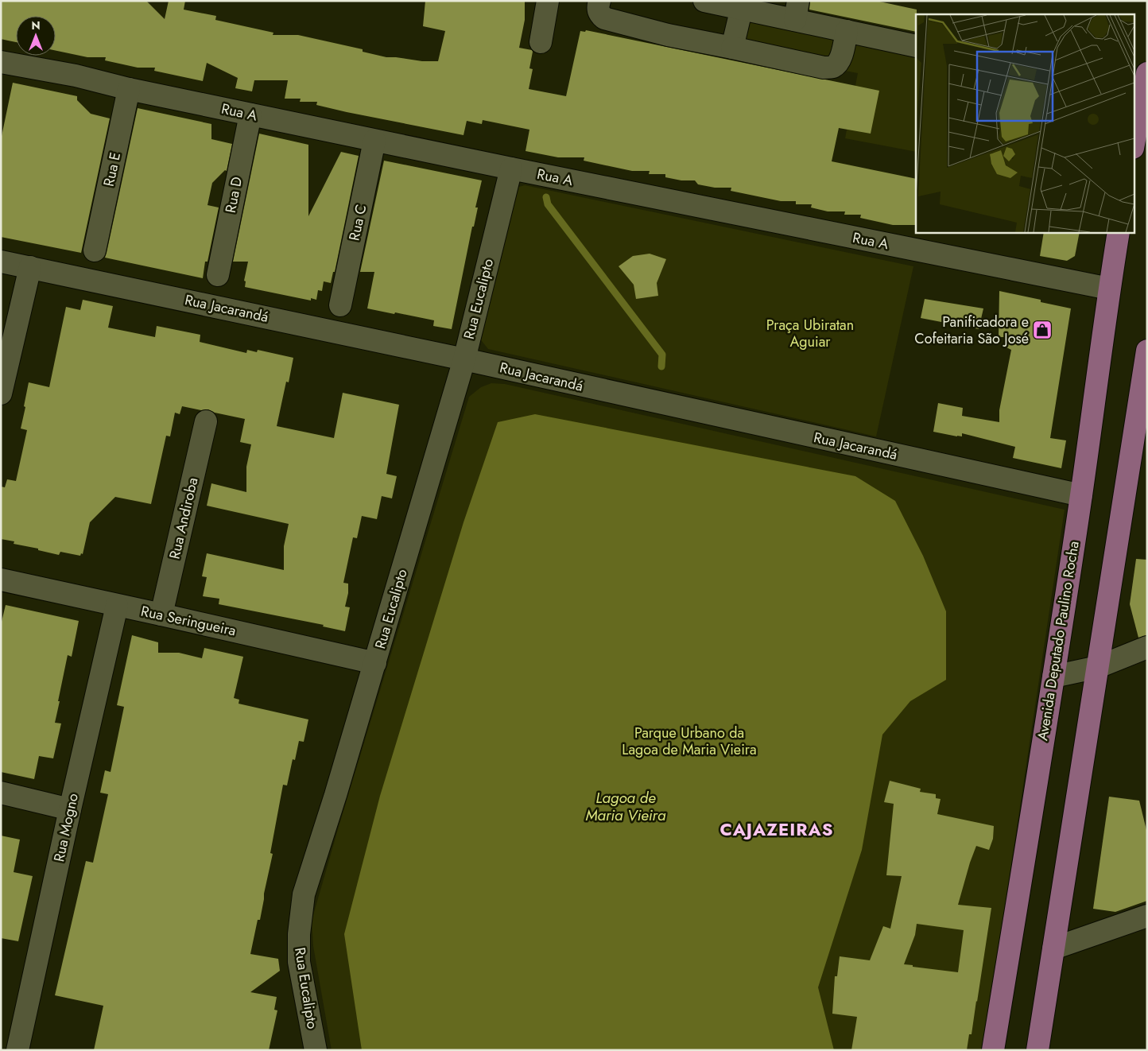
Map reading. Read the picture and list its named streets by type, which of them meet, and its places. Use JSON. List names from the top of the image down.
{
  "streets": {
    "main road": ["Avenida Deputado Paulino Rocha"],
    "street": [
      "Rua A",
      "Rua E",
      "Rua D",
      "Rua C",
      "Rua Eucalipto",
      "Rua Jacarandá",
      "Rua Andiroba",
      "Rua Seringueira",
      "Rua Mogno"
    ]
  },
  "crossings": [
    ["Rua A", "Rua E"],
    ["Rua A", "Rua D"],
    ["Rua A", "Rua C"],
    ["Rua A", "Rua Eucalipto"],
    ["Rua A", "Avenida Deputado Paulino Rocha"],
    ["Rua Eucalipto", "Rua Jacarandá"],
    ["Rua Eucalipto", "Rua Seringueira"],
    ["Rua Jacarandá", "Avenida Deputado Paulino Rocha"],
    ["Rua Andiroba", "Rua Seringueira"],
    ["Rua Seringueira", "Rua Mogno"]
  ],
  "districts": ["CAJAZEIRAS"],
  "water": ["Lagoa de Maria Vieira"],
  "parks": ["Praça Ubiratan Aguiar", "Parque Urbano da Lagoa de Maria Vieira"],
  "places": {
    "shop": ["Panificadora e Cofeitaria São José"]
  },
  "north": "top"
}
